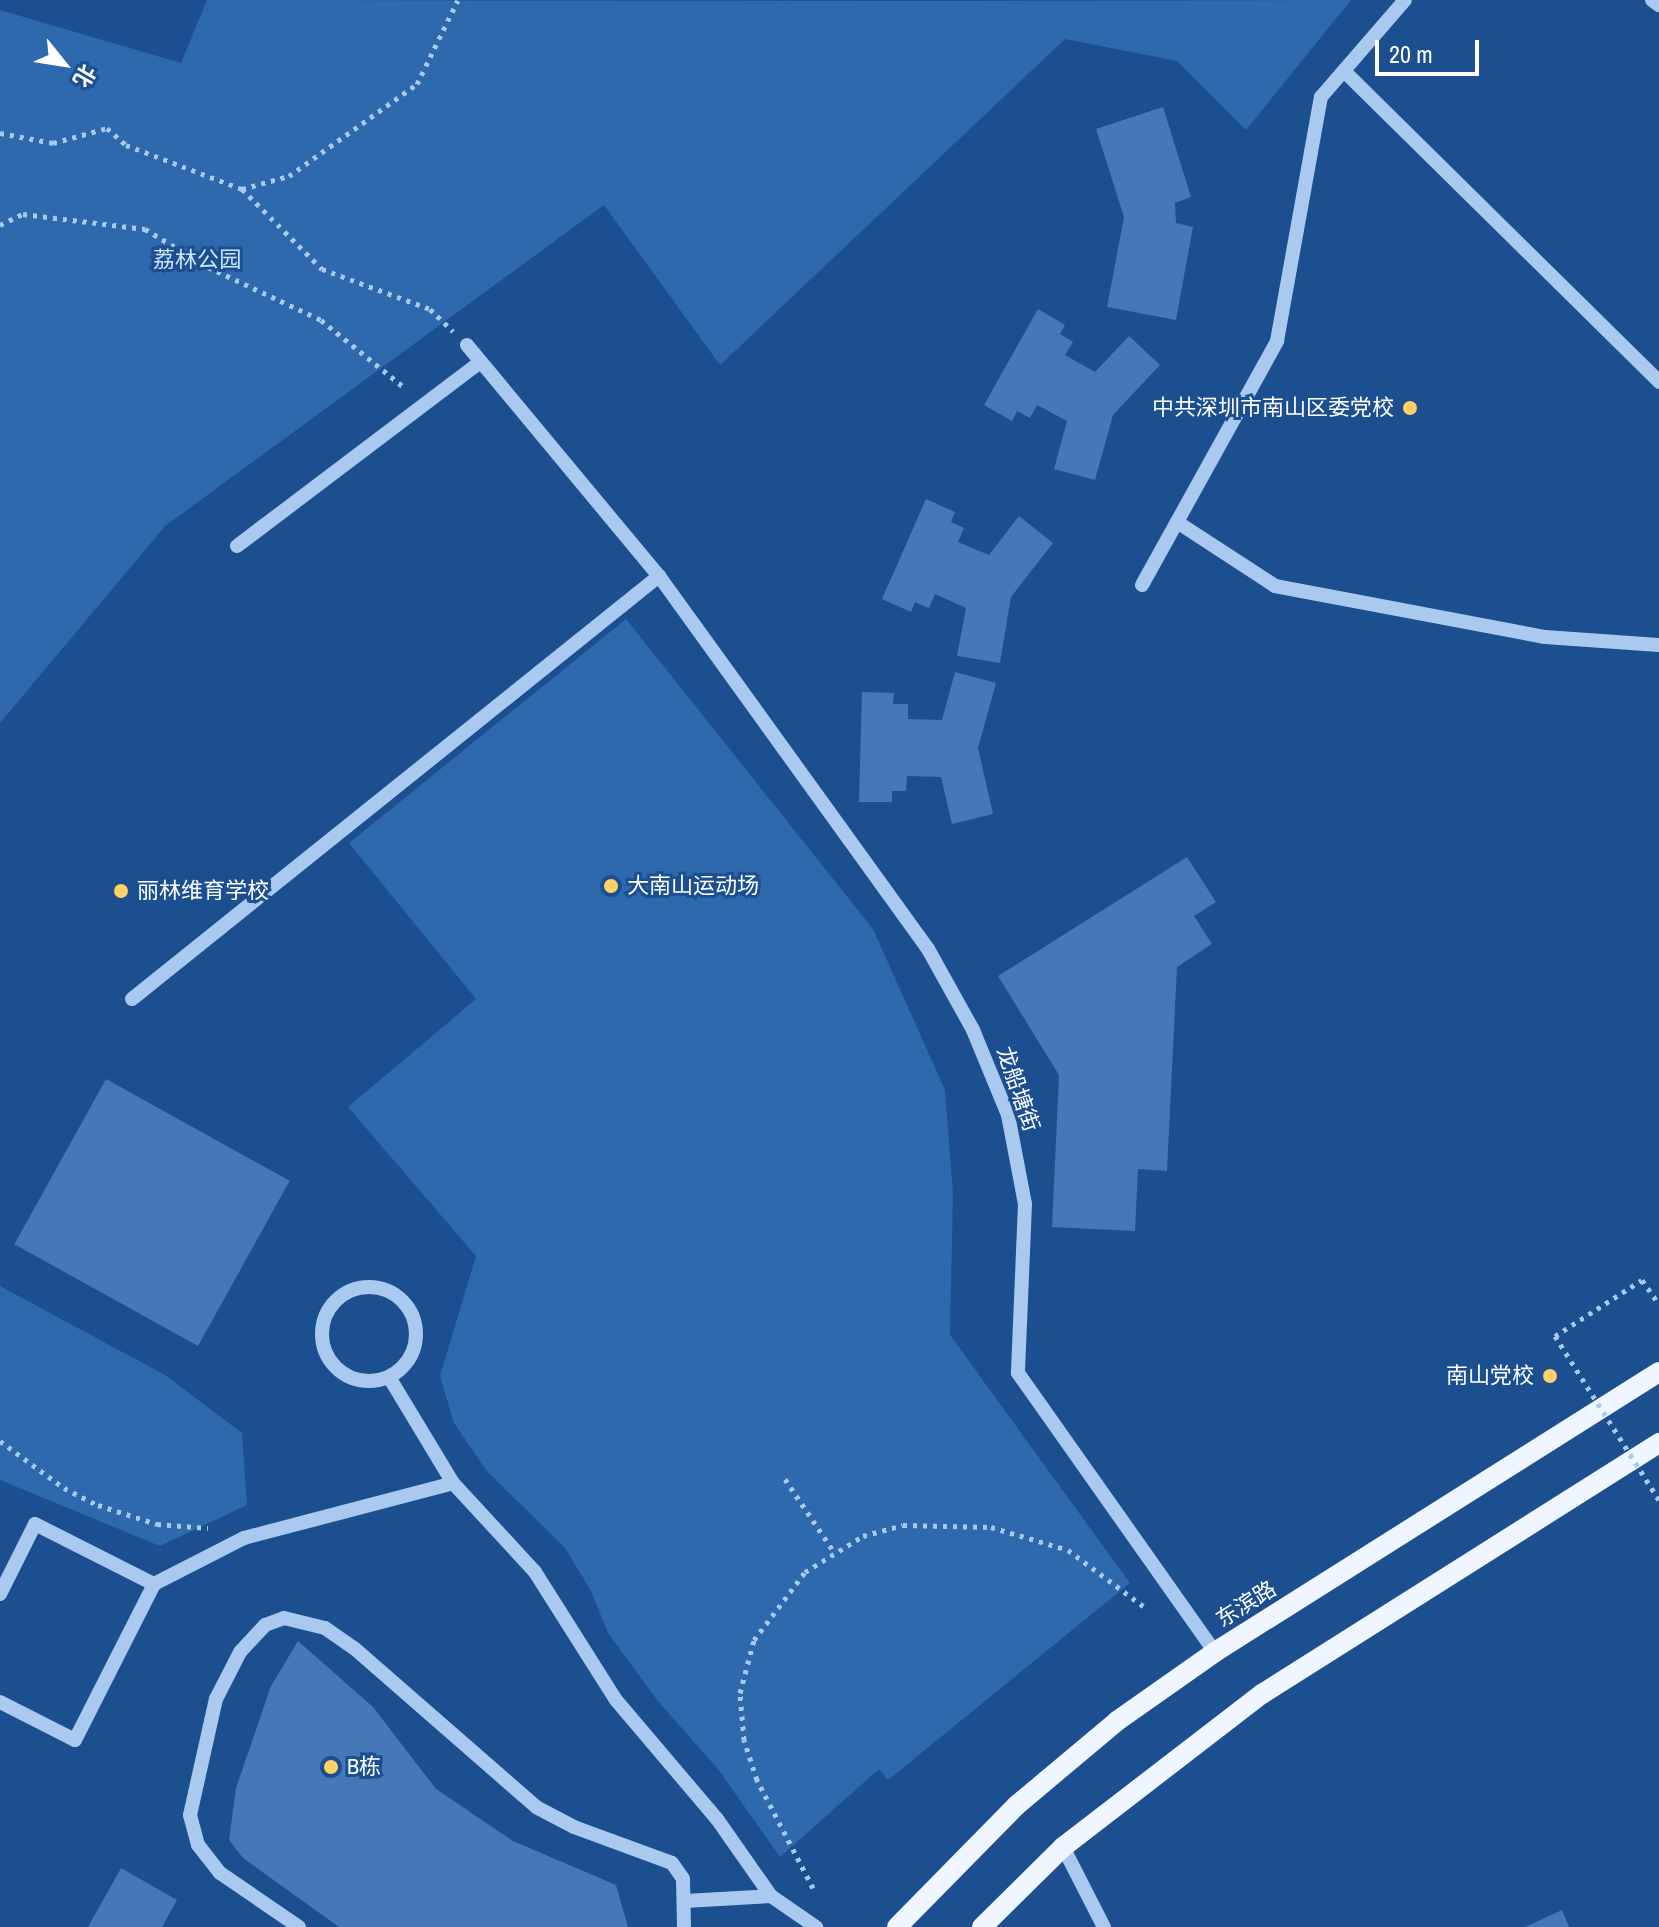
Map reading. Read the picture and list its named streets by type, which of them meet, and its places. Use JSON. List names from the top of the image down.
{
  "streets": {
    "main road": ["东滨路"],
    "street": ["龙船塘街"]
  },
  "crossings": [
    ["龙船塘街", "东滨路"]
  ],
  "parks": ["荔林公园"],
  "places": [
    "中共深圳市南山区委党校",
    "大南山运动场",
    "丽林维育学校",
    "南山党校",
    "B栋"
  ],
  "scale_bar": "20 m",
  "north": "bottom right"
}
